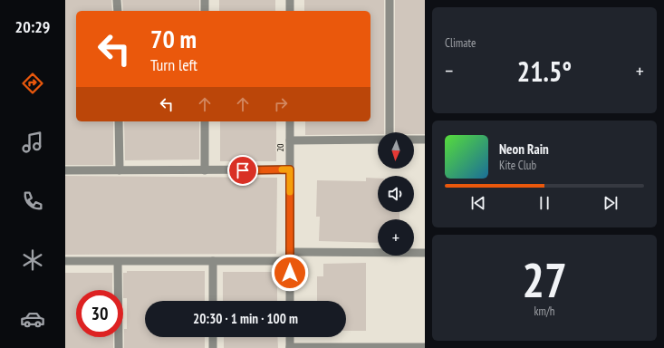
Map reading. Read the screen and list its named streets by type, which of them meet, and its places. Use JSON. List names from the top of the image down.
{
  "streets": {
    "street": ["20"]
  },
  "north": "bottom",
  "page": {
    "tabs": "20:29",
    "tile": [
      "Climate",
      ["27", "km/h"]
    ],
    "turn": ["70 m", "Turn left"],
    "heat": ["−", "21.5°", "+"],
    "map_buttons": "+",
    "song": ["Neon Rain", "Kite Club"],
    "limit": "30",
    "trip": "20:30 · 1 min · 100 m"
  }
}
